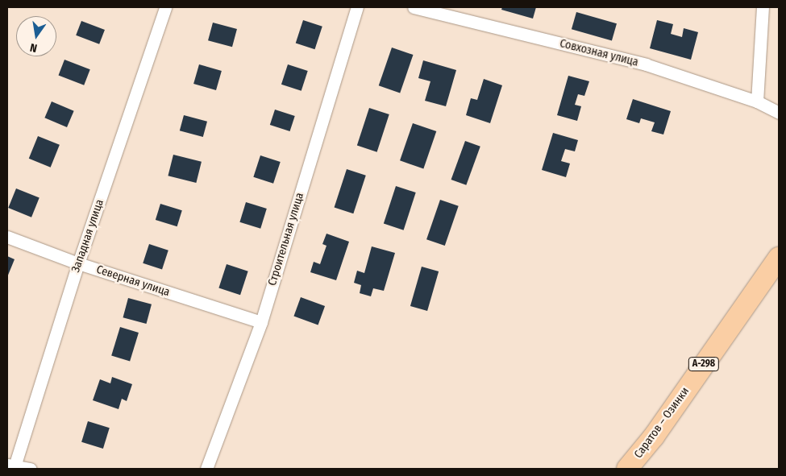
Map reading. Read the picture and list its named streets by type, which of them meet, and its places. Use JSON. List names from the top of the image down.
{
  "streets": {
    "highway": ["А-298", "Саратов – Озинки"],
    "street": [
      "Совхозная улица",
      "Западная улица",
      "Строительная улица",
      "Северная улица"
    ]
  },
  "crossings": [
    ["Западная улица", "Северная улица"],
    ["Строительная улица", "Северная улица"]
  ],
  "north": "bottom"
}
